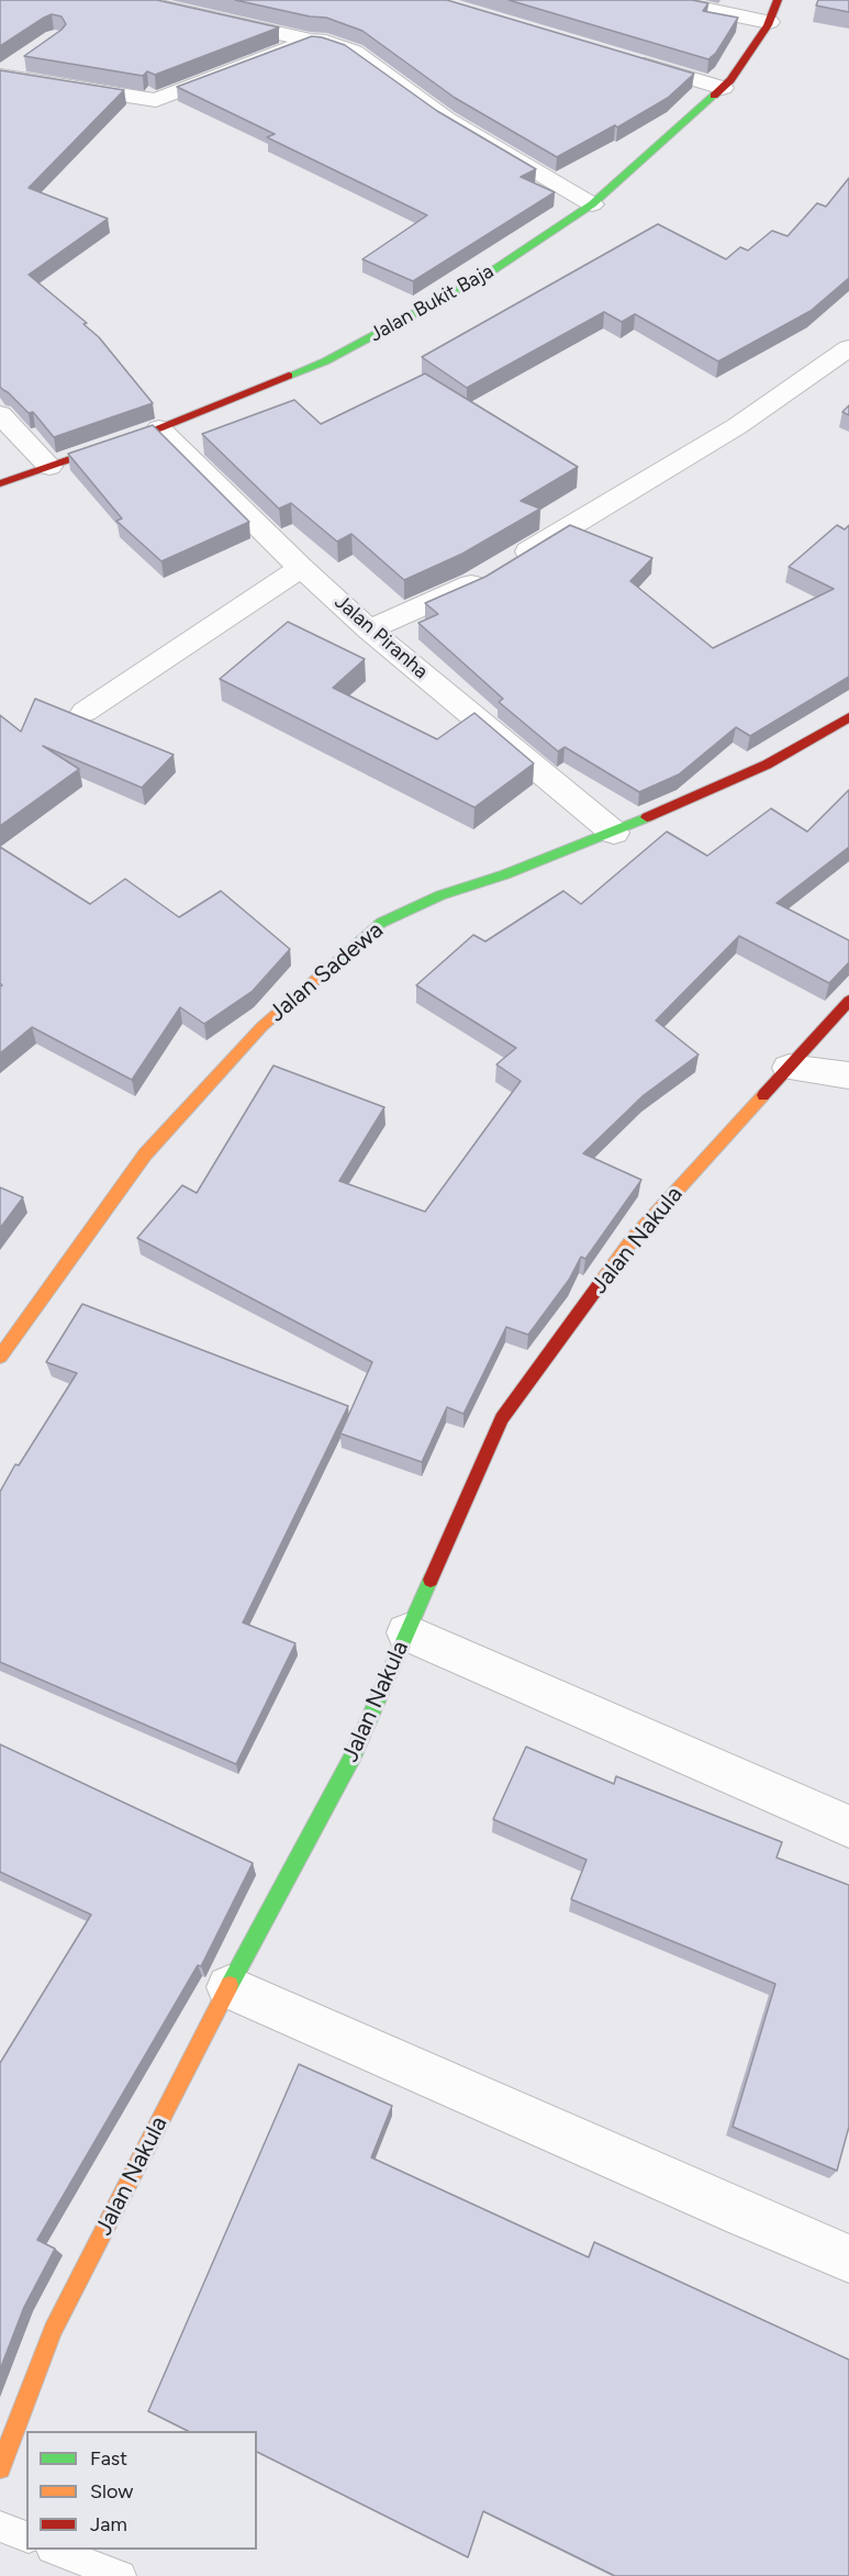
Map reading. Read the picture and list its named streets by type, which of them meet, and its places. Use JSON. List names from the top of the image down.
{
  "streets": {
    "street": [
      "Jalan Bukit Baja",
      "Jalan Piranha",
      "Jalan Sadewa",
      "Jalan Nakula"
    ]
  },
  "crossings": [
    ["Jalan Bukit Baja", "Jalan Piranha"],
    ["Jalan Piranha", "Jalan Sadewa"]
  ],
  "legend": ["Fast", "Slow", "Jam"]
}
